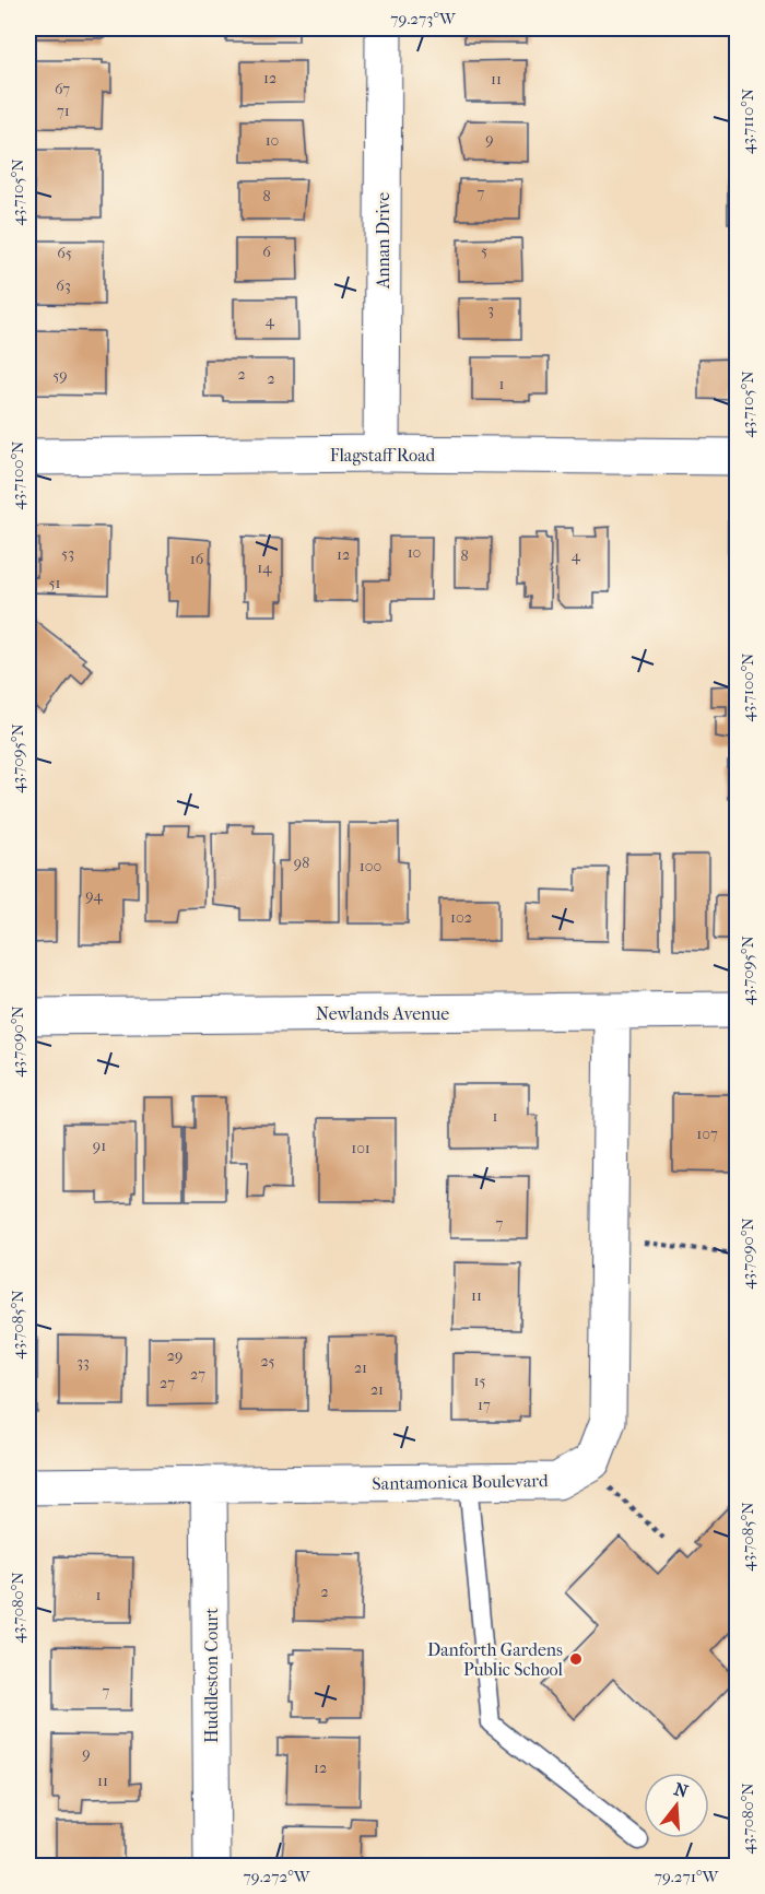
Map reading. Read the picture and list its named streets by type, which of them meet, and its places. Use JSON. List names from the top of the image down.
{
  "streets": {
    "street": [
      "Annan Drive",
      "Flagstaff Road",
      "Newlands Avenue",
      "Santamonica Boulevard",
      "Huddleston Court"
    ]
  },
  "crossings": [
    ["Annan Drive", "Flagstaff Road"],
    ["Santamonica Boulevard", "Huddleston Court"]
  ],
  "places": ["Danforth Gardens Public School"],
  "house_numbers": [
    "12",
    "11",
    "67",
    "71",
    "9",
    "10",
    "7",
    "8",
    "5",
    "6",
    "65",
    "63",
    "3",
    "4",
    "2",
    "59",
    "2",
    "1",
    "10",
    "53",
    "12",
    "8",
    "4",
    "16",
    "14",
    "51",
    "98",
    "100",
    "94",
    "102",
    "1",
    "107",
    "91",
    "101",
    "7",
    "11",
    "29",
    "25",
    "33",
    "21",
    "27",
    "15",
    "27",
    "21",
    "17",
    "2",
    "1",
    "7",
    "9",
    "12",
    "11"
  ],
  "north": "top",
  "coordinates": [
    "79.273°W",
    "43.7110°N",
    "43.7105°N",
    "43.7100°N",
    "43.7095°N",
    "43.7090°N",
    "43.7085°N",
    "43.7080°N",
    "79.272°W",
    "79.271°W"
  ]
}
